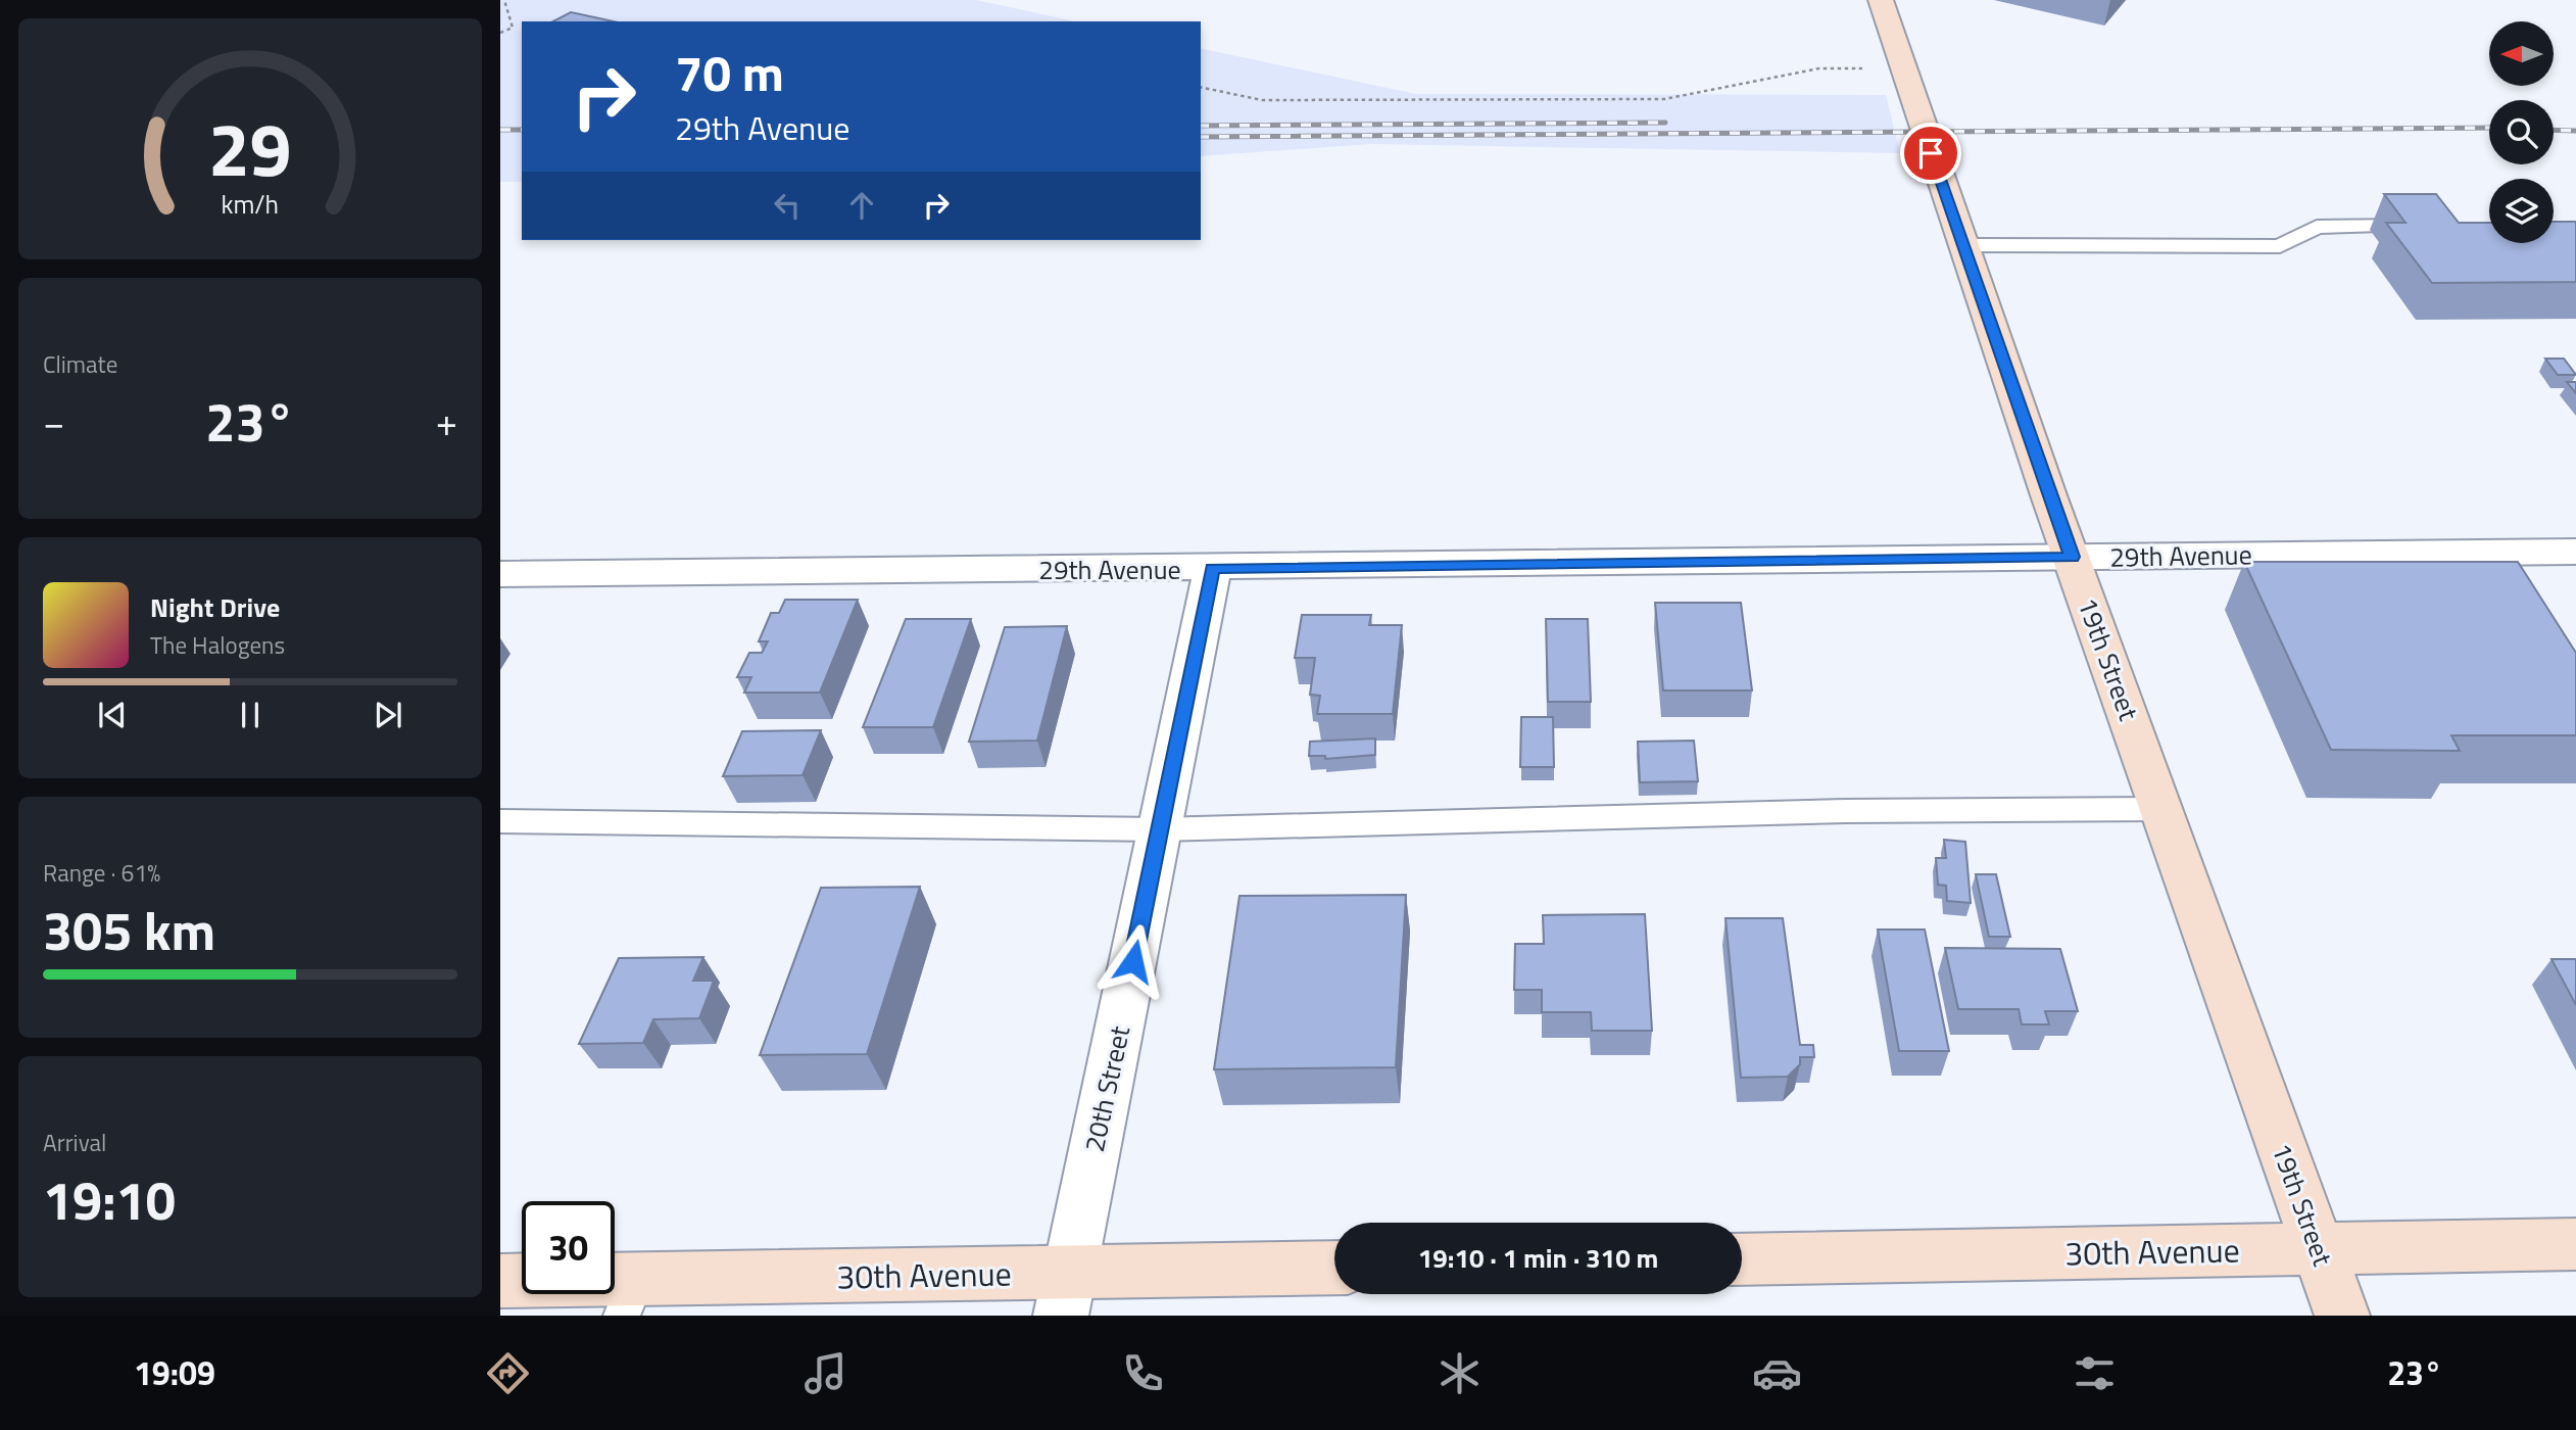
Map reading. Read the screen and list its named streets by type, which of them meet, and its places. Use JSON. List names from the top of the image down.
{
  "streets": {
    "street": [
      "29th Avenue",
      "19th Street",
      "20th Street",
      "30th Avenue"
    ]
  },
  "crossings": [
    ["29th Avenue", "19th Street"],
    ["29th Avenue", "20th Street"],
    ["19th Street", "30th Avenue"],
    ["20th Street", "30th Avenue"]
  ],
  "north": "left",
  "page": {
    "turn": ["70 m", "29th Avenue"],
    "tile": [
      "Climate",
      ["Range · 61%", "305 km"],
      ["Arrival", "19:10"]
    ],
    "heat": ["−", "23°", "+"],
    "song": ["Night Drive", "The Halogens"],
    "limit": "30",
    "trip": "19:10 · 1 min · 310 m",
    "tabs": ["19:09", "23°"],
    "gauge": ["29", "km/h"]
  }
}
